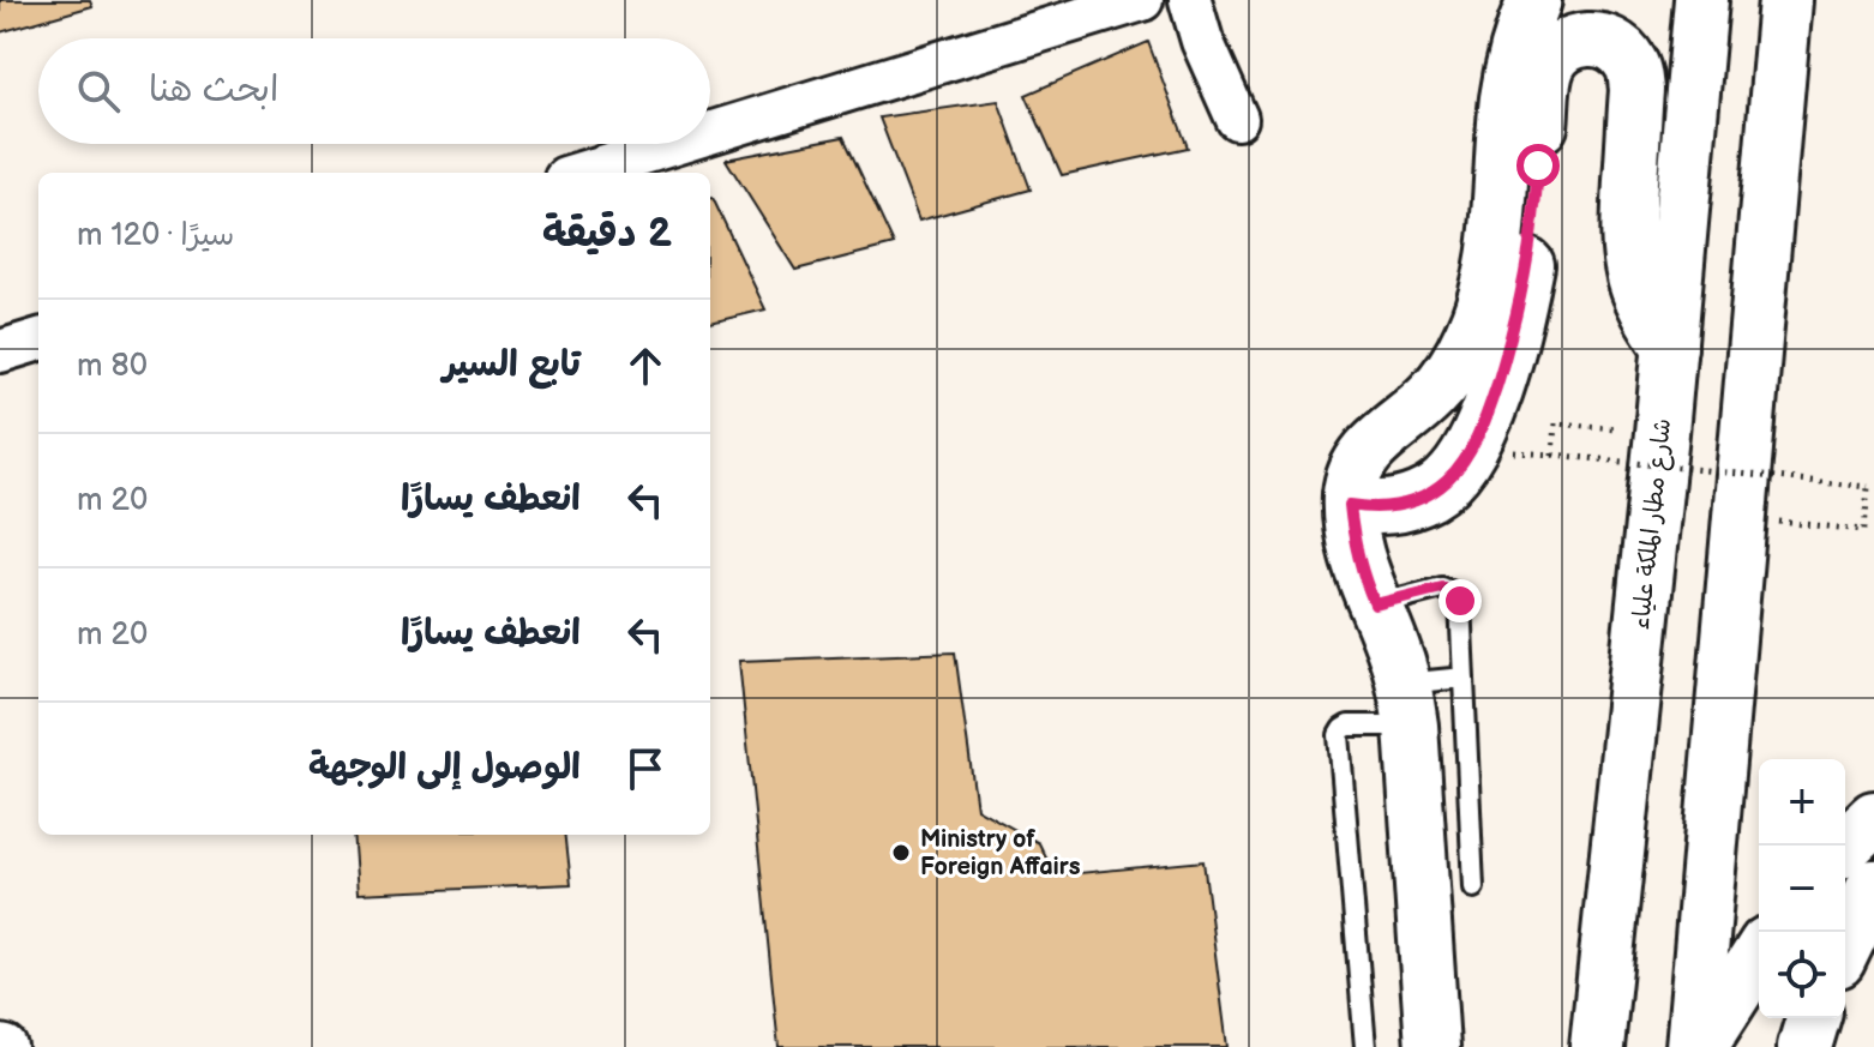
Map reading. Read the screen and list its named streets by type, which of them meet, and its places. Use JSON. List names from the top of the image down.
{
  "streets": {
    "main road": ["شارع مطار الملكة علياء"]
  },
  "places": ["Ministry of Foreign Affairs"],
  "page": {
    "search": "ابحث هنا",
    "heading": ["2 دقيقة", "سيرًا · 120 m"],
    "list": [
      ["تابع السير", "80 m"],
      ["انعطف يسارًا", "20 m"],
      ["انعطف يسارًا", "20 m"],
      "الوصول إلى الوجهة"
    ],
    "map_buttons": ["+", "−"]
  }
}
